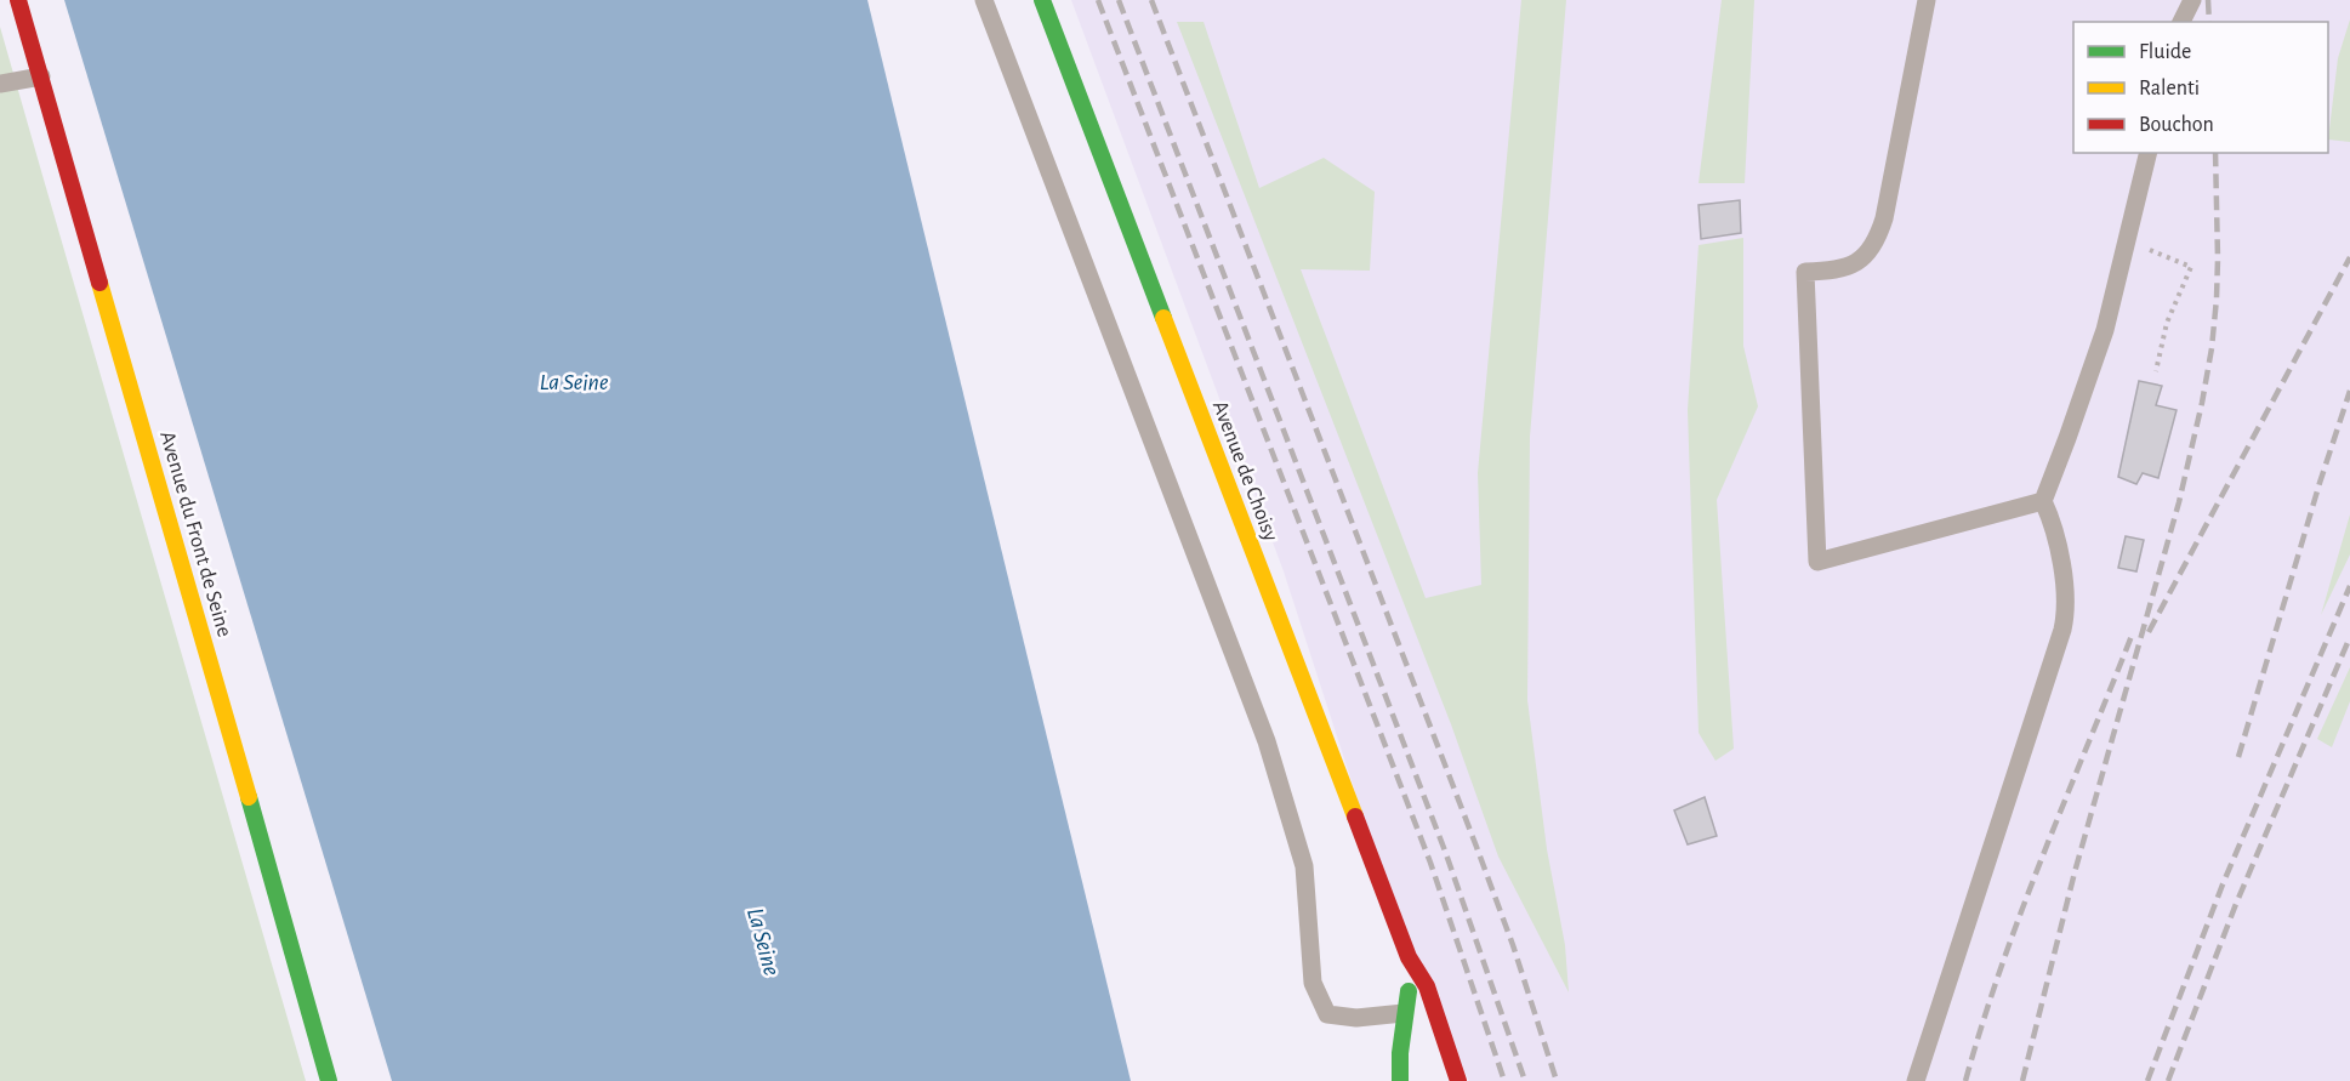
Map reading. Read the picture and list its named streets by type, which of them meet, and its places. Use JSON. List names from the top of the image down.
{
  "streets": {
    "main road": ["Avenue de Choisy", "Avenue du Front de Seine"]
  },
  "water": ["La Seine"],
  "legend": ["Fluide", "Ralenti", "Bouchon"]
}
